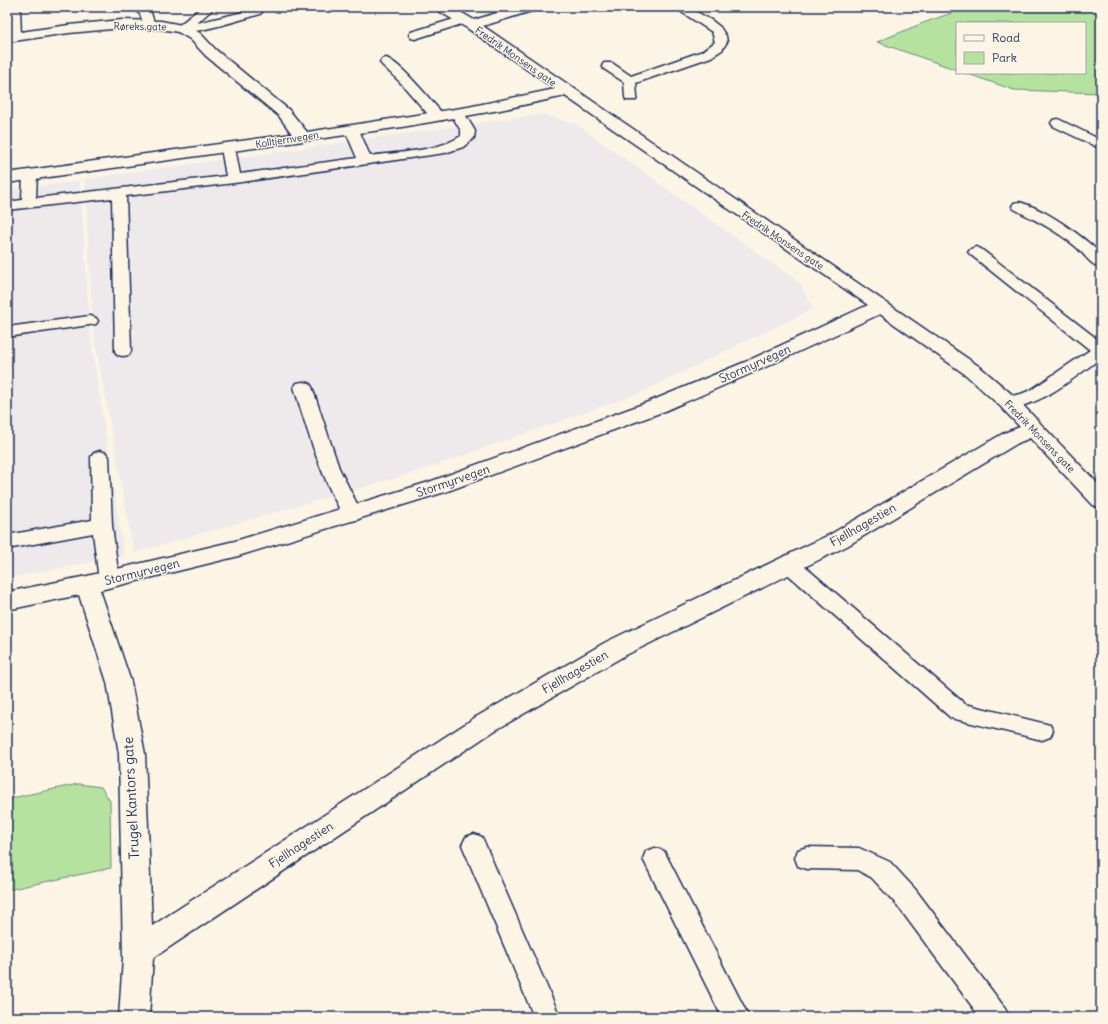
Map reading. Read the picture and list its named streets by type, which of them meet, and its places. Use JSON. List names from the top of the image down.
{
  "streets": {
    "street": [
      "Røreks gate",
      "Fredrik Monsens gate",
      "Kolltjernvegen",
      "Stormyrvegen",
      "Fjellhagestien",
      "Trugel Kantors gate"
    ]
  },
  "crossings": [
    ["Røreks gate", "Kolltjernvegen"],
    ["Fredrik Monsens gate", "Kolltjernvegen"],
    ["Fredrik Monsens gate", "Stormyrvegen"],
    ["Fredrik Monsens gate", "Fjellhagestien"],
    ["Stormyrvegen", "Trugel Kantors gate"],
    ["Fjellhagestien", "Trugel Kantors gate"]
  ],
  "legend": ["Road", "Park"]
}
